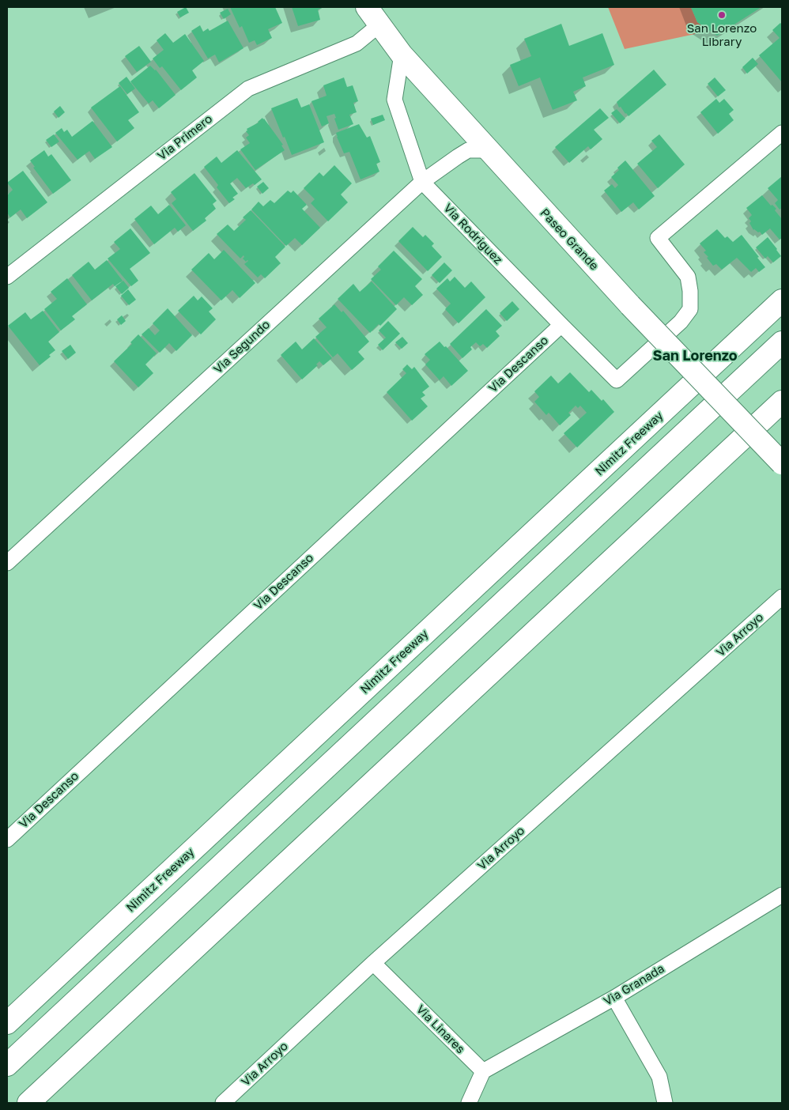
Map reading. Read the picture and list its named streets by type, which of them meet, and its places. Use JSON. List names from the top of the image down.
{
  "streets": {
    "main road": ["Paseo Grande", "Nimitz Freeway"],
    "street": [
      "Via Primero",
      "Via Rodriguez",
      "Via Segundo",
      "Via Descanso",
      "Via Arroyo",
      "Via Granada",
      "Via Linares"
    ]
  },
  "crossings": [
    ["Via Primero", "Paseo Grande"],
    ["Via Rodriguez", "Paseo Grande"],
    ["Via Rodriguez", "Via Segundo"],
    ["Via Rodriguez", "Via Descanso"],
    ["Paseo Grande", "Via Segundo"],
    ["Via Arroyo", "Via Linares"],
    ["Via Granada", "Via Linares"]
  ],
  "districts": ["San Lorenzo"],
  "places": ["San Lorenzo Library"]
}
